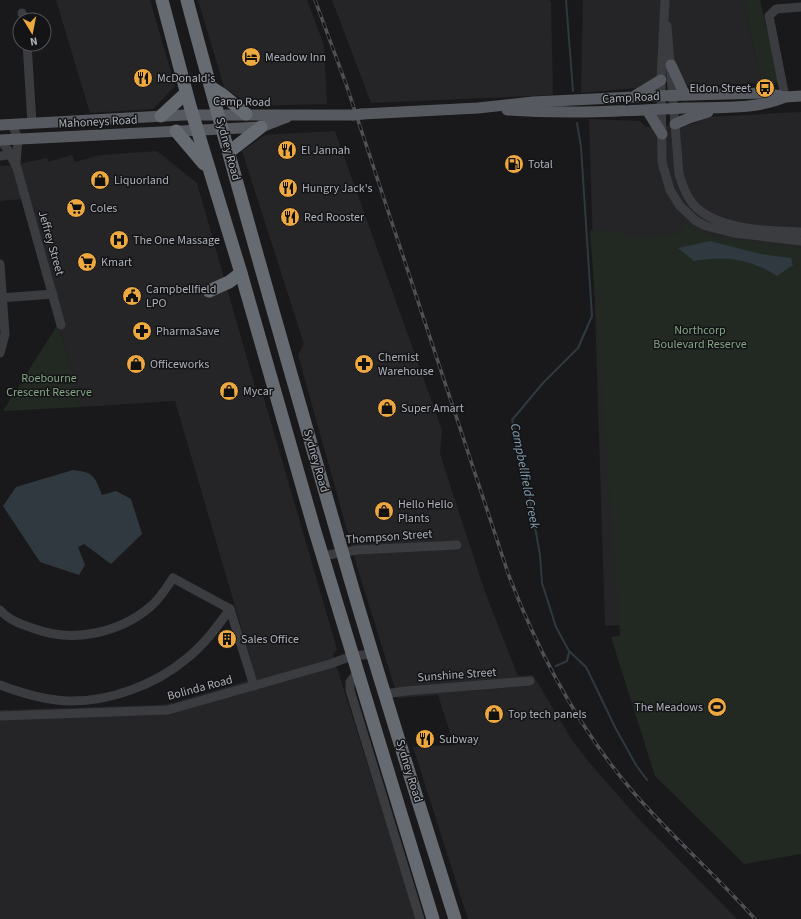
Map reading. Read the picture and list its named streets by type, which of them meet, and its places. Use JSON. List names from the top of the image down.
{
  "streets": {
    "highway": ["Sydney Road"],
    "main road": ["Camp Road", "Mahoneys Road"],
    "street": [
      "Jeffrey Street",
      "Thompson Street",
      "Sunshine Street",
      "Bolinda Road"
    ]
  },
  "crossings": [
    ["Camp Road", "Mahoneys Road"],
    ["Camp Road", "Sydney Road"],
    ["Mahoneys Road", "Sydney Road"],
    ["Mahoneys Road", "Jeffrey Street"],
    ["Sydney Road", "Thompson Street"],
    ["Sydney Road", "Sunshine Street"],
    ["Sydney Road", "Bolinda Road"]
  ],
  "water": ["Campbellfield Creek"],
  "parks": ["Northcorp Boulevard Reserve", "Roebourne Crescent Reserve"],
  "places": {
    "hotel": ["Meadow Inn"],
    "restaurant": [
      "McDonald's",
      "El Jannah",
      "Hungry Jack's",
      "Red Rooster",
      "Subway"
    ],
    "bus stop": ["Eldon Street"],
    "fuel station": ["Total"],
    "shop": [
      "Liquorland",
      "Officeworks",
      "Mycar",
      "Super Amart",
      "Hello Hello Plants",
      "Top tech panels"
    ],
    "supermarket": ["Coles", "Kmart"],
    "hospital": ["The One Massage"],
    "public building": ["Campbellfield LPO"],
    "pharmacy": ["PharmaSave", "Chemist Warehouse"],
    "building": ["Sales Office"],
    "sports": ["The Meadows"]
  },
  "north": "bottom"
}
